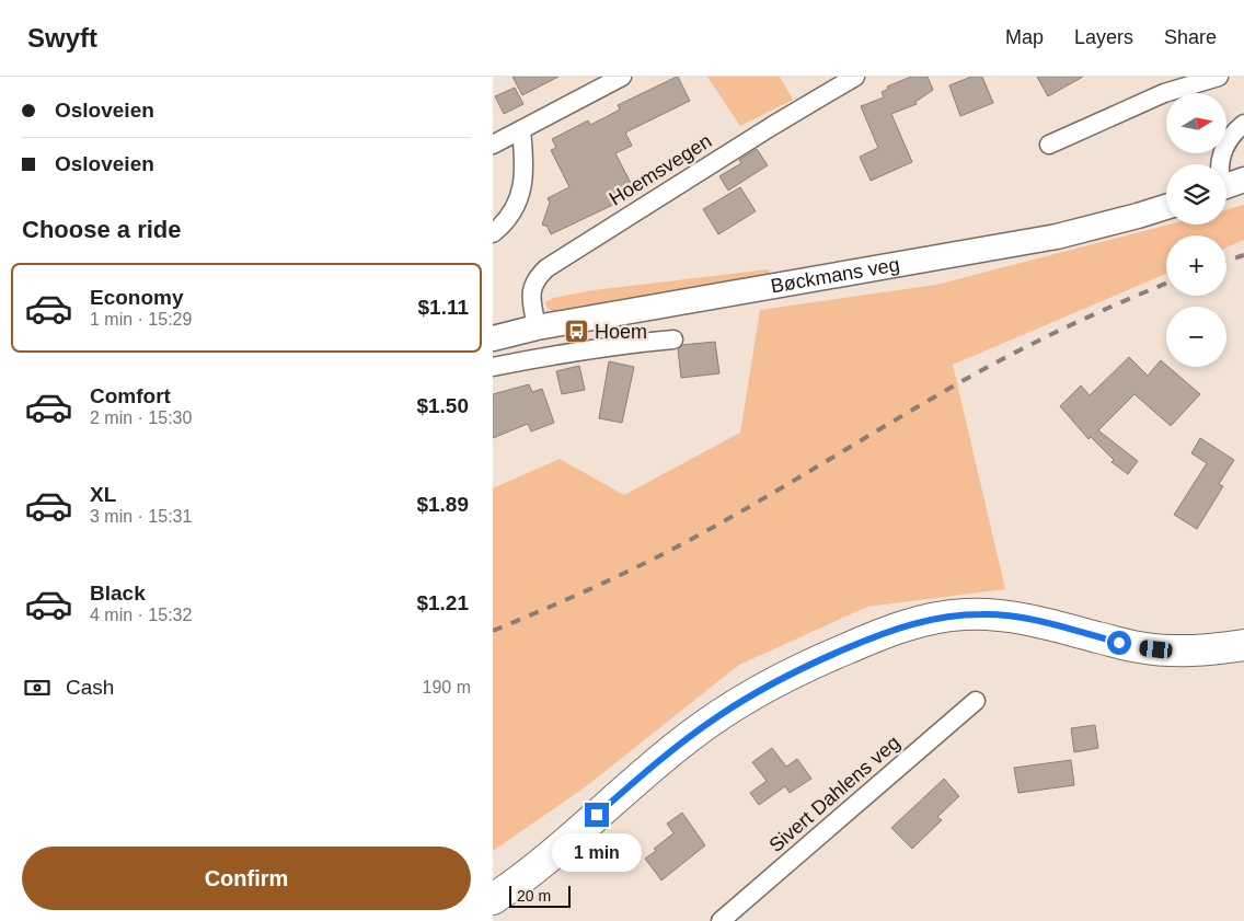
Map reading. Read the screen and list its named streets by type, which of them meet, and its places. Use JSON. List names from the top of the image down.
{
  "streets": {
    "main road": ["Bøckmans veg"],
    "street": ["Hoemsvegen", "Sivert Dahlens veg"]
  },
  "crossings": [
    ["Hoemsvegen", "Bøckmans veg"]
  ],
  "places": {
    "bus stop": ["Hoem"]
  },
  "scale_bar": "20 m",
  "north": "right",
  "page": {
    "header": "Swyft",
    "nav": ["Map", "Layers", "Share"],
    "banner": ["Osloveien", "Osloveien"],
    "map_buttons": ["+", "−"],
    "heading": "Choose a ride",
    "list": [
      {
        "name": "Economy",
        "note": "1 min · 15:29",
        "value": "$1.11"
      },
      {
        "name": "Comfort",
        "note": "2 min · 15:30",
        "value": "$1.50"
      },
      {
        "name": "XL",
        "note": "3 min · 15:31",
        "value": "$1.89"
      },
      {
        "name": "Black",
        "note": "4 min · 15:32",
        "value": "$1.21"
      }
    ],
    "pay": ["Cash", "190 m"],
    "bubble": "1 min",
    "buttons": "Confirm",
    "scale": "20 m"
  }
}
